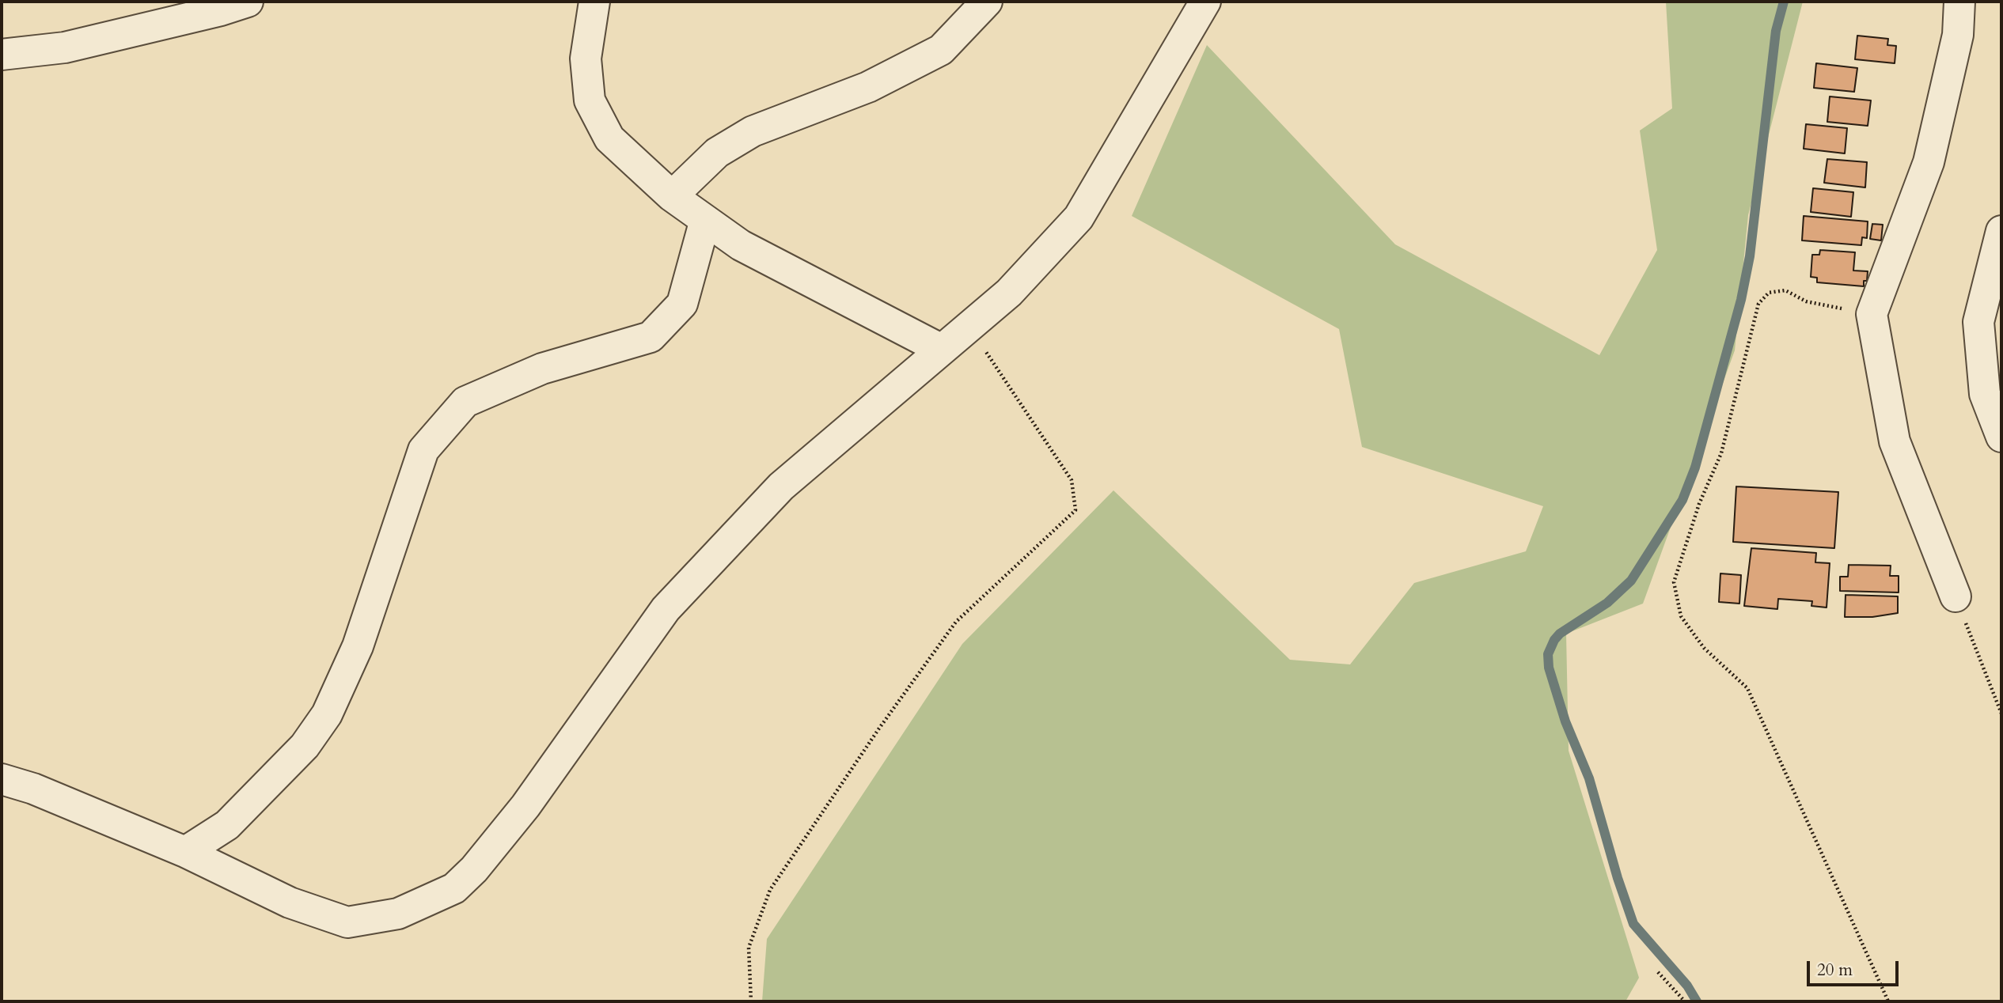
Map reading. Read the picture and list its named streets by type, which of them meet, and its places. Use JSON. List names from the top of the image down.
{
  "scale_bar": "20 m"
}
